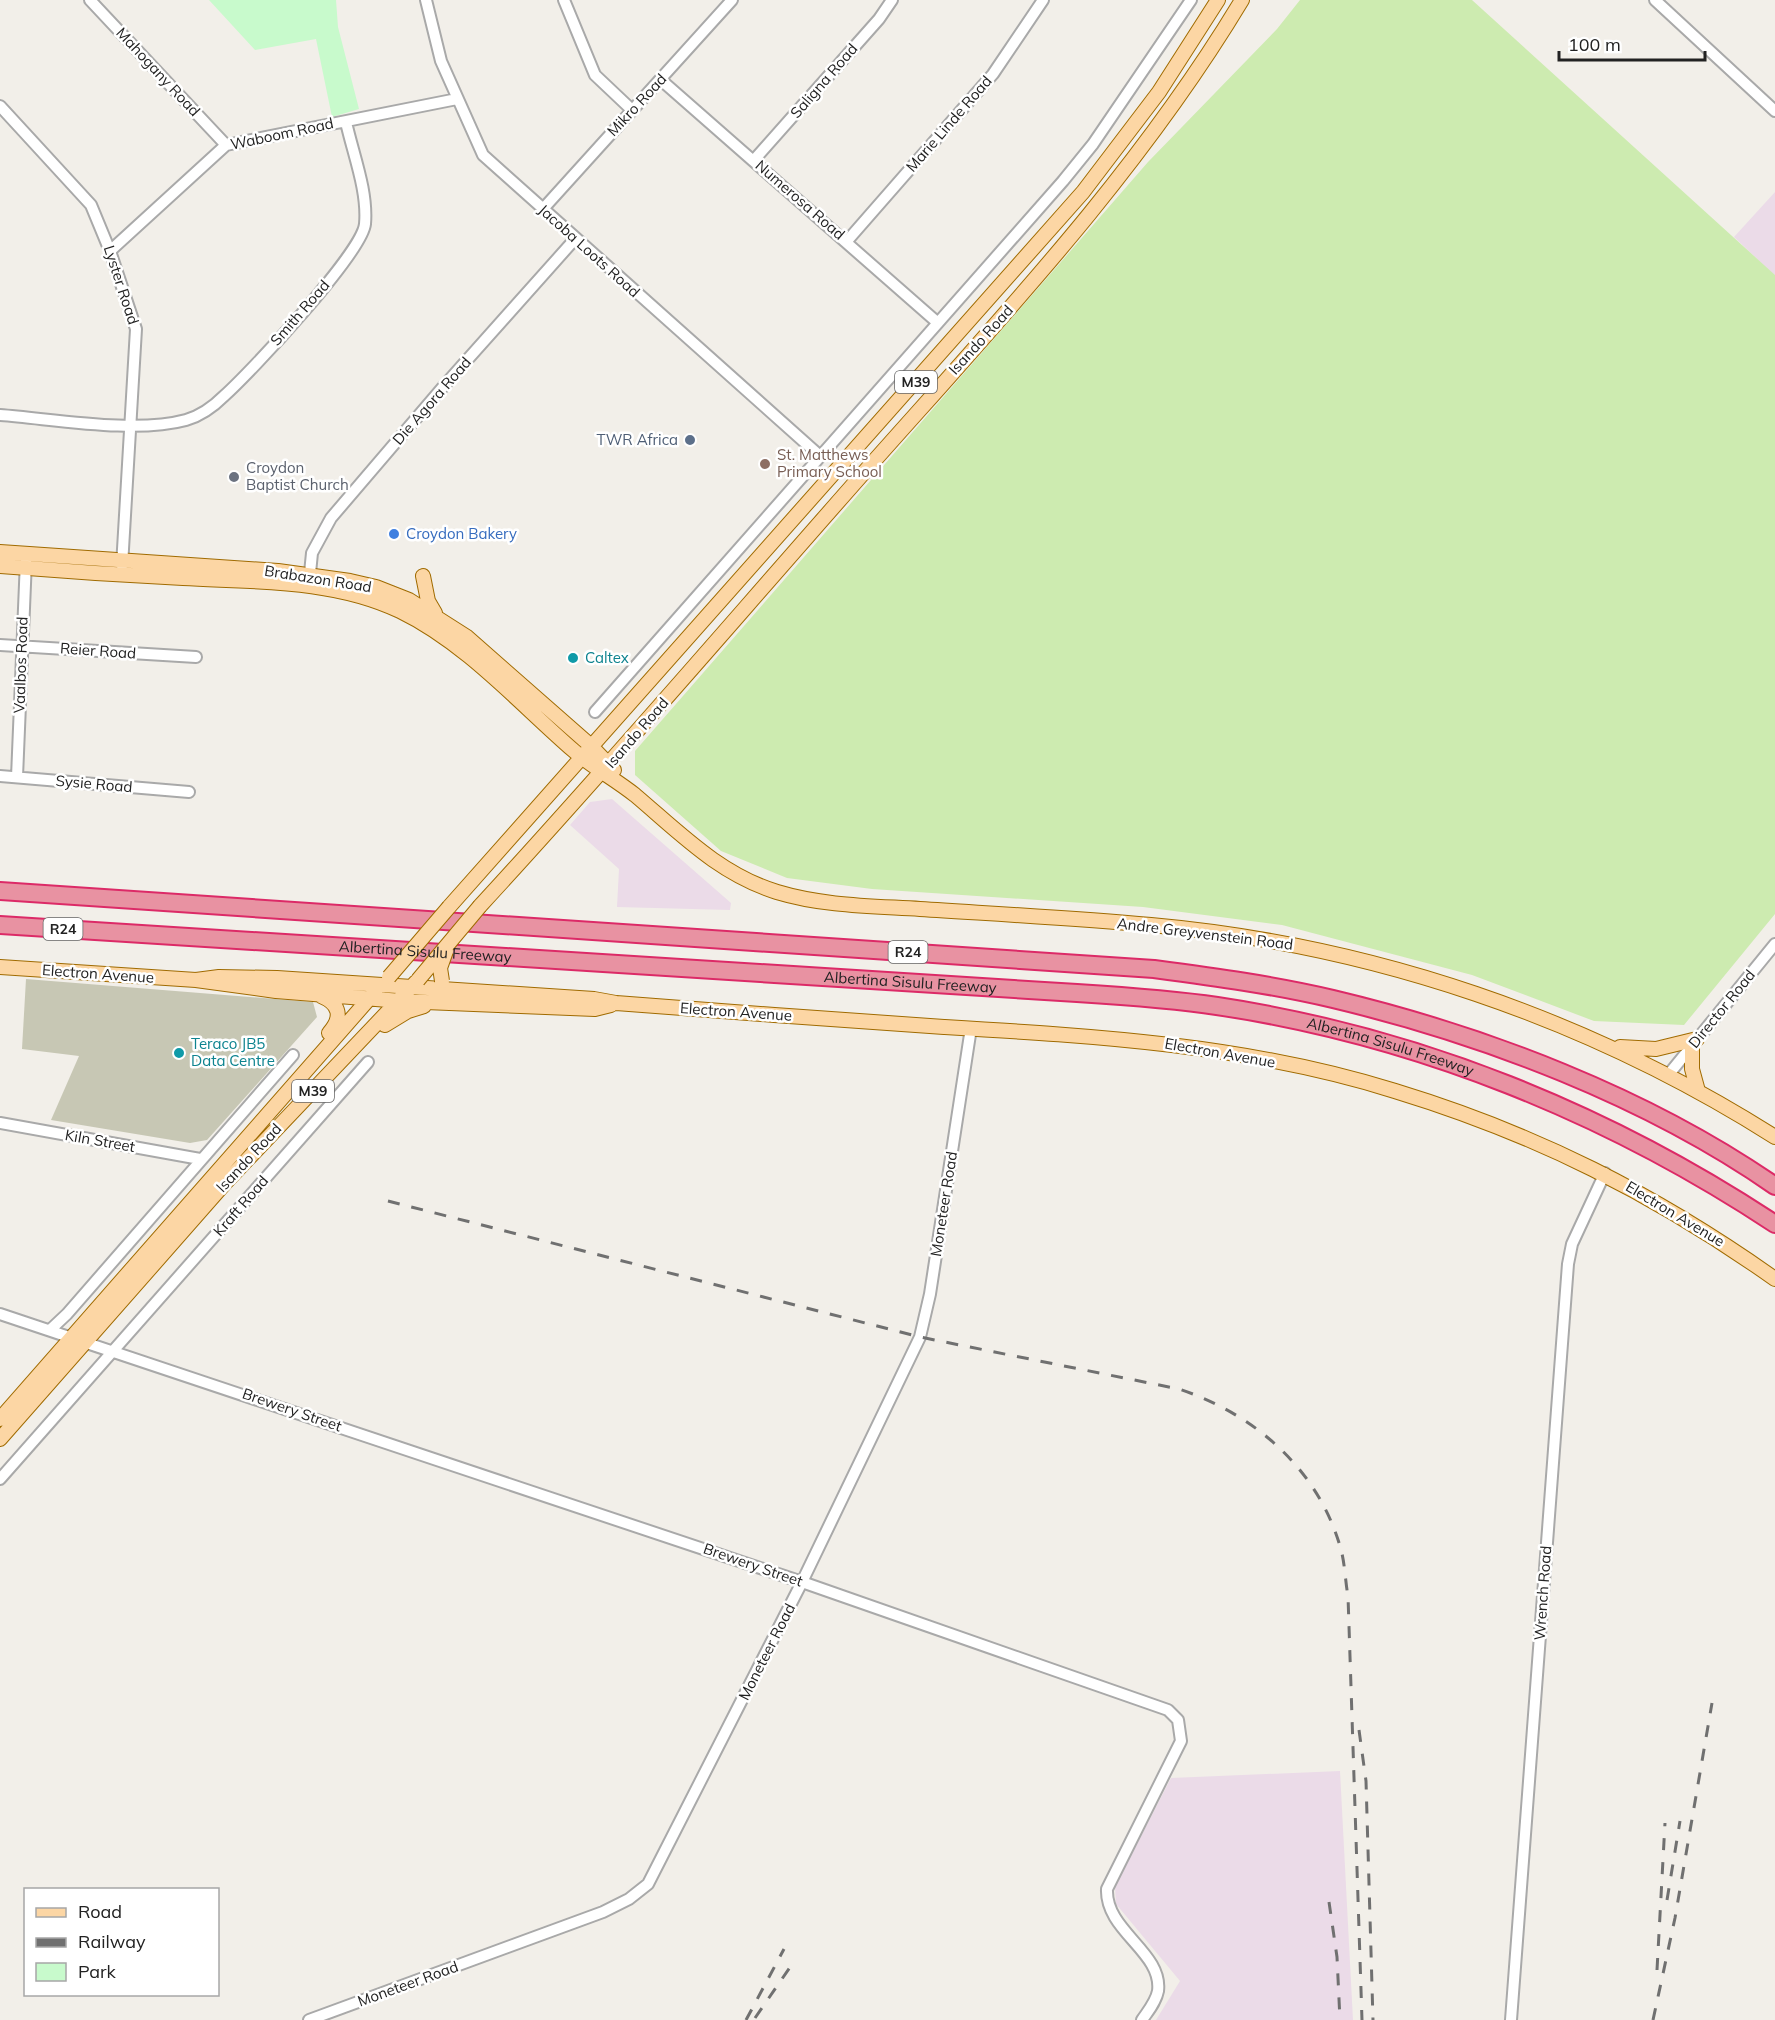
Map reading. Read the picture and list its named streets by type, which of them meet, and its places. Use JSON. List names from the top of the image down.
{
  "streets": {
    "highway": ["R24", "Albertina Sisulu Freeway"],
    "main road": [
      "Isando Road",
      "M39",
      "Brabazon Road",
      "Andre Greyvenstein Road",
      "Electron Avenue"
    ],
    "street": [
      "Mahogany Road",
      "Saligna Road",
      "Mikro Road",
      "Marie Linde Road",
      "Waboom Road",
      "Numerosa Road",
      "Jacoba Loots Road",
      "Lyster Road",
      "Smith Road",
      "Die Agora Road",
      "Reier Road",
      "Vaalbos Road",
      "Sysie Road",
      "Director Road",
      "Kiln Street",
      "Moneteer Road",
      "Kraft Road",
      "Brewery Street",
      "Wrench Road"
    ]
  },
  "crossings": [
    ["Mahogany Road", "Waboom Road"],
    ["Saligna Road", "Numerosa Road"],
    ["Mikro Road", "Numerosa Road"],
    ["Mikro Road", "Jacoba Loots Road"],
    ["Marie Linde Road", "Numerosa Road"],
    ["Waboom Road", "Jacoba Loots Road"],
    ["Waboom Road", "Lyster Road"],
    ["Waboom Road", "Smith Road"],
    ["Jacoba Loots Road", "Die Agora Road"],
    ["Lyster Road", "Smith Road"],
    ["Lyster Road", "Brabazon Road"],
    ["Isando Road", "Brabazon Road"],
    ["Isando Road", "Andre Greyvenstein Road"],
    ["Isando Road", "Electron Avenue"],
    ["Isando Road", "Brewery Street"],
    ["Die Agora Road", "Brabazon Road"],
    ["Brabazon Road", "Vaalbos Road"],
    ["Brabazon Road", "Andre Greyvenstein Road"],
    ["Reier Road", "Vaalbos Road"],
    ["Vaalbos Road", "Sysie Road"],
    ["Andre Greyvenstein Road", "Director Road"],
    ["Electron Avenue", "Moneteer Road"],
    ["Electron Avenue", "Wrench Road"],
    ["Moneteer Road", "Brewery Street"],
    ["Kraft Road", "Brewery Street"]
  ],
  "places": [
    "TWR Africa",
    "St. Matthews Primary School",
    "Croydon Baptist Church",
    "Croydon Bakery",
    "Caltex",
    "Teraco JB5 Data Centre"
  ],
  "legend": ["Road", "Railway", "Park"],
  "scale_bar": "100 m"
}
